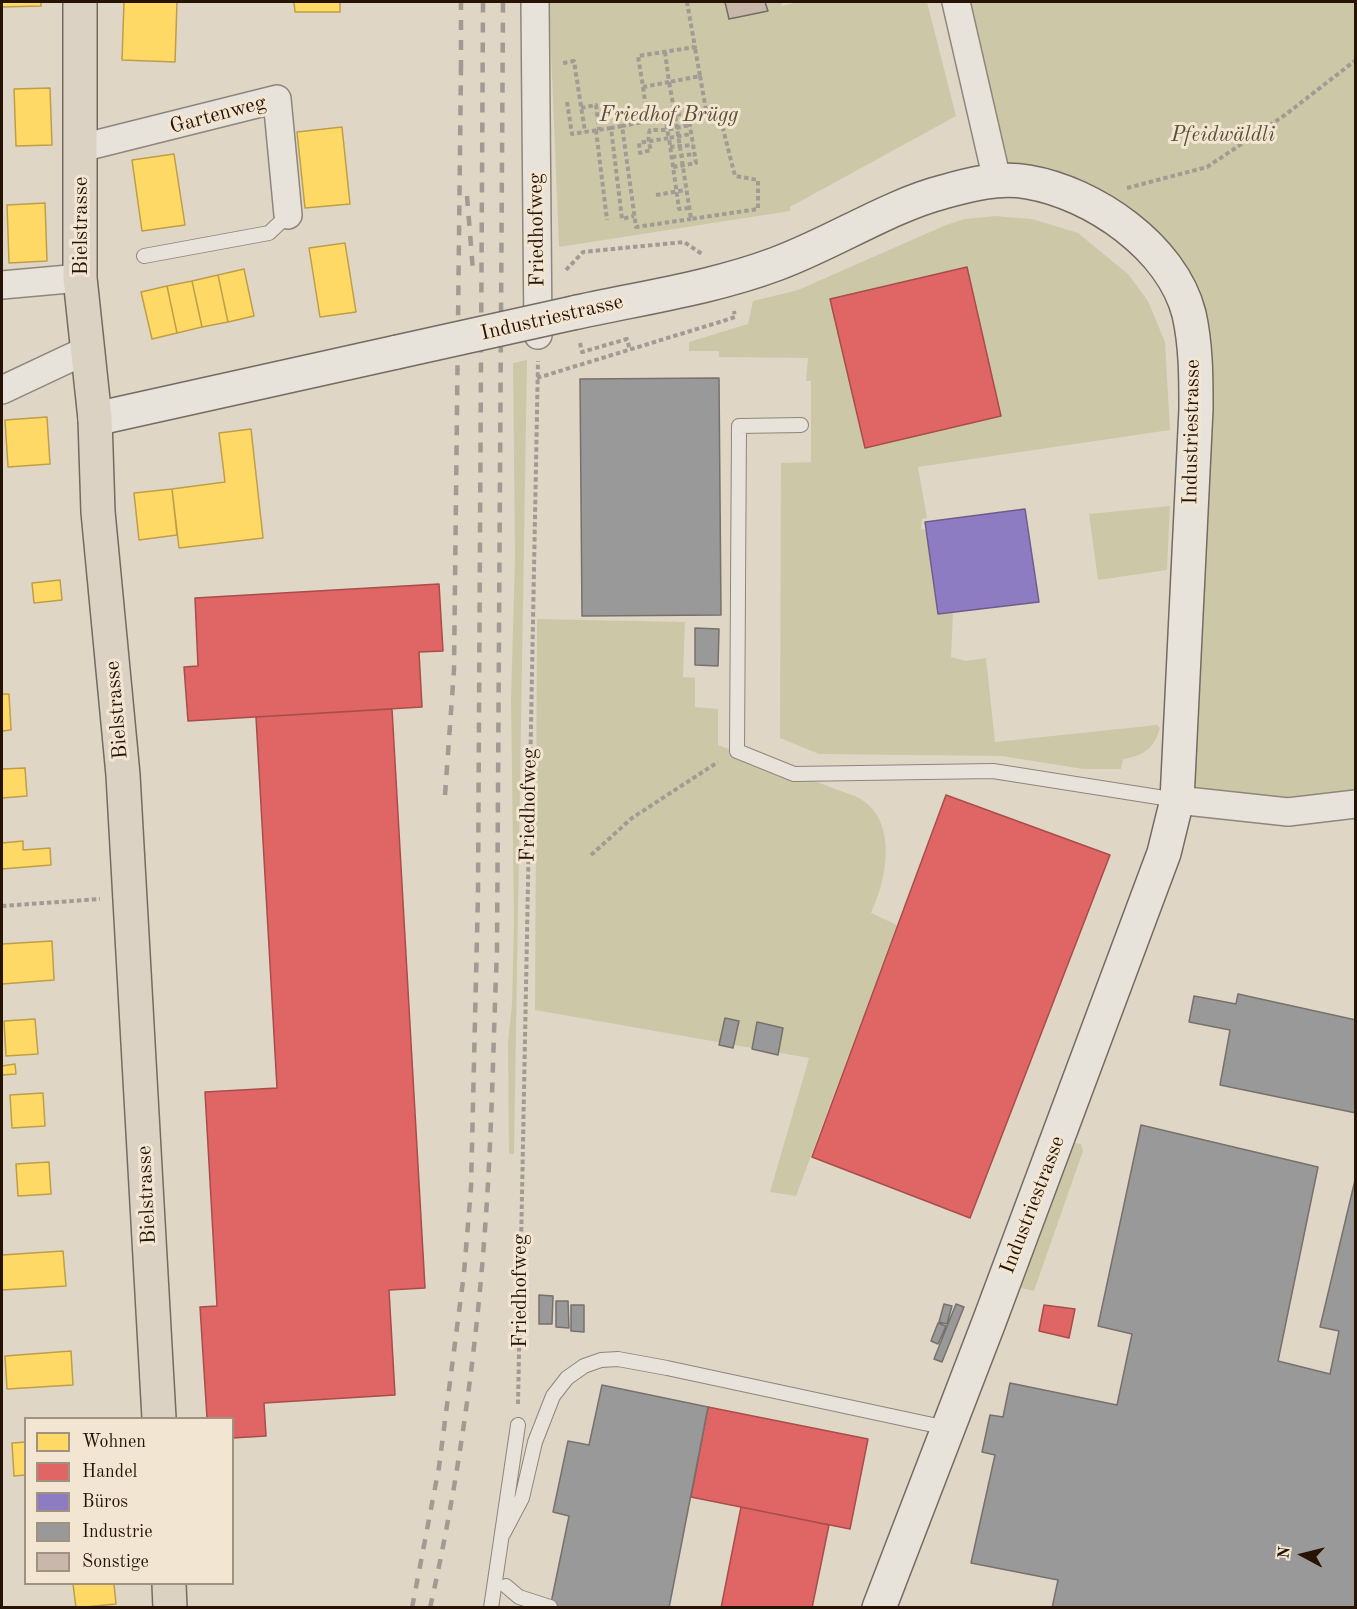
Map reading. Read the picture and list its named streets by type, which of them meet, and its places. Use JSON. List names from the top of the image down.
{
  "streets": {
    "main road": ["Bielstrasse", "Industriestrasse"],
    "street": ["Gartenweg", "Friedhofweg"]
  },
  "crossings": [
    ["Gartenweg", "Bielstrasse"],
    ["Bielstrasse", "Industriestrasse"]
  ],
  "parks": ["Friedhof Brügg", "Pfeidwäldli"],
  "legend": [
    "Wohnen",
    "Handel",
    "Büros",
    "Industrie",
    "Sonstige"
  ],
  "north": "left"
}
